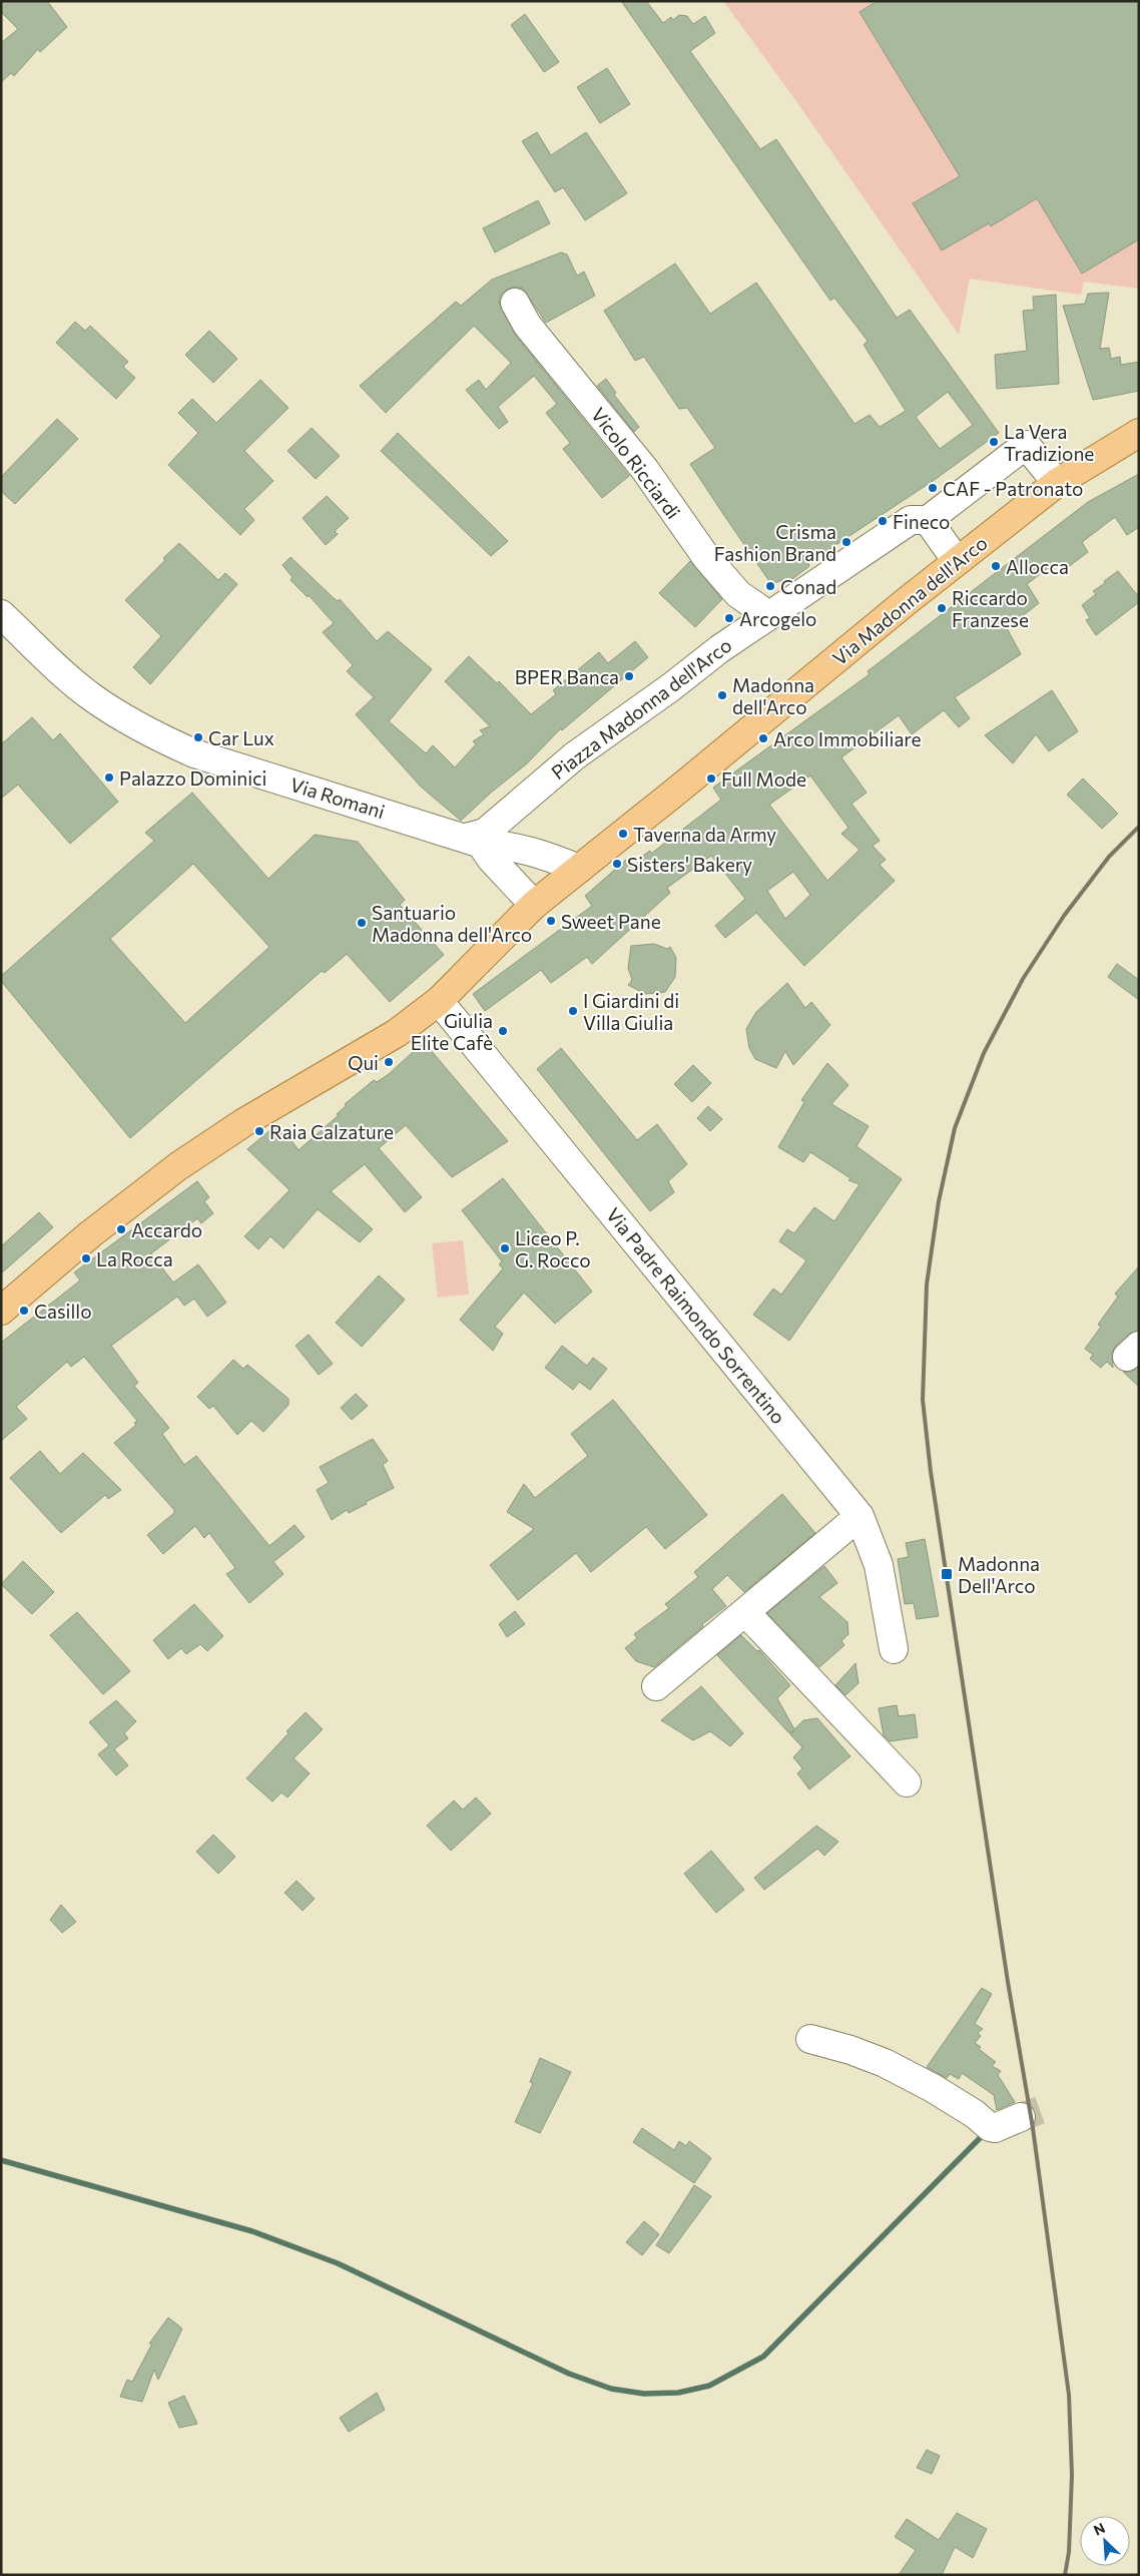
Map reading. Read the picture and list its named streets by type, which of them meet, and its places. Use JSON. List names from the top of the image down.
{
  "streets": {
    "main road": ["Via Madonna dell'Arco"],
    "street": [
      "Vicolo Ricciardi",
      "Piazza Madonna dell'Arco",
      "Via Romani",
      "Via Padre Raimondo Sorrentino"
    ]
  },
  "crossings": [
    ["Vicolo Ricciardi", "Piazza Madonna dell'Arco"],
    ["Via Madonna dell'Arco", "Piazza Madonna dell'Arco"],
    ["Via Madonna dell'Arco", "Via Romani"],
    ["Via Madonna dell'Arco", "Via Padre Raimondo Sorrentino"],
    ["Piazza Madonna dell'Arco", "Via Romani"]
  ],
  "places": {
    "other": [
      "La Vera Tradizione",
      "CAF - Patronato",
      "Fineco",
      "Crisma Fashion Brand",
      "Allocca",
      "Conad",
      "Riccardo Franzese",
      "Arcogelo",
      "BPER Banca",
      "Madonna dell'Arco",
      "Car Lux",
      "Arco Immobiliare",
      "Palazzo Dominici",
      "Full Mode",
      "Taverna da Army",
      "Sisters' Bakery",
      "Sweet Pane",
      "Santuario Madonna dell'Arco",
      "I Giardini di Villa Giulia",
      "Giulia Elite Cafè",
      "Qui",
      "Raia Calzature",
      "Accardo",
      "Liceo P. G. Rocco",
      "La Rocca",
      "Casillo"
    ],
    "transit": ["Madonna Dell'Arco"]
  },
  "north": "top left"
}
